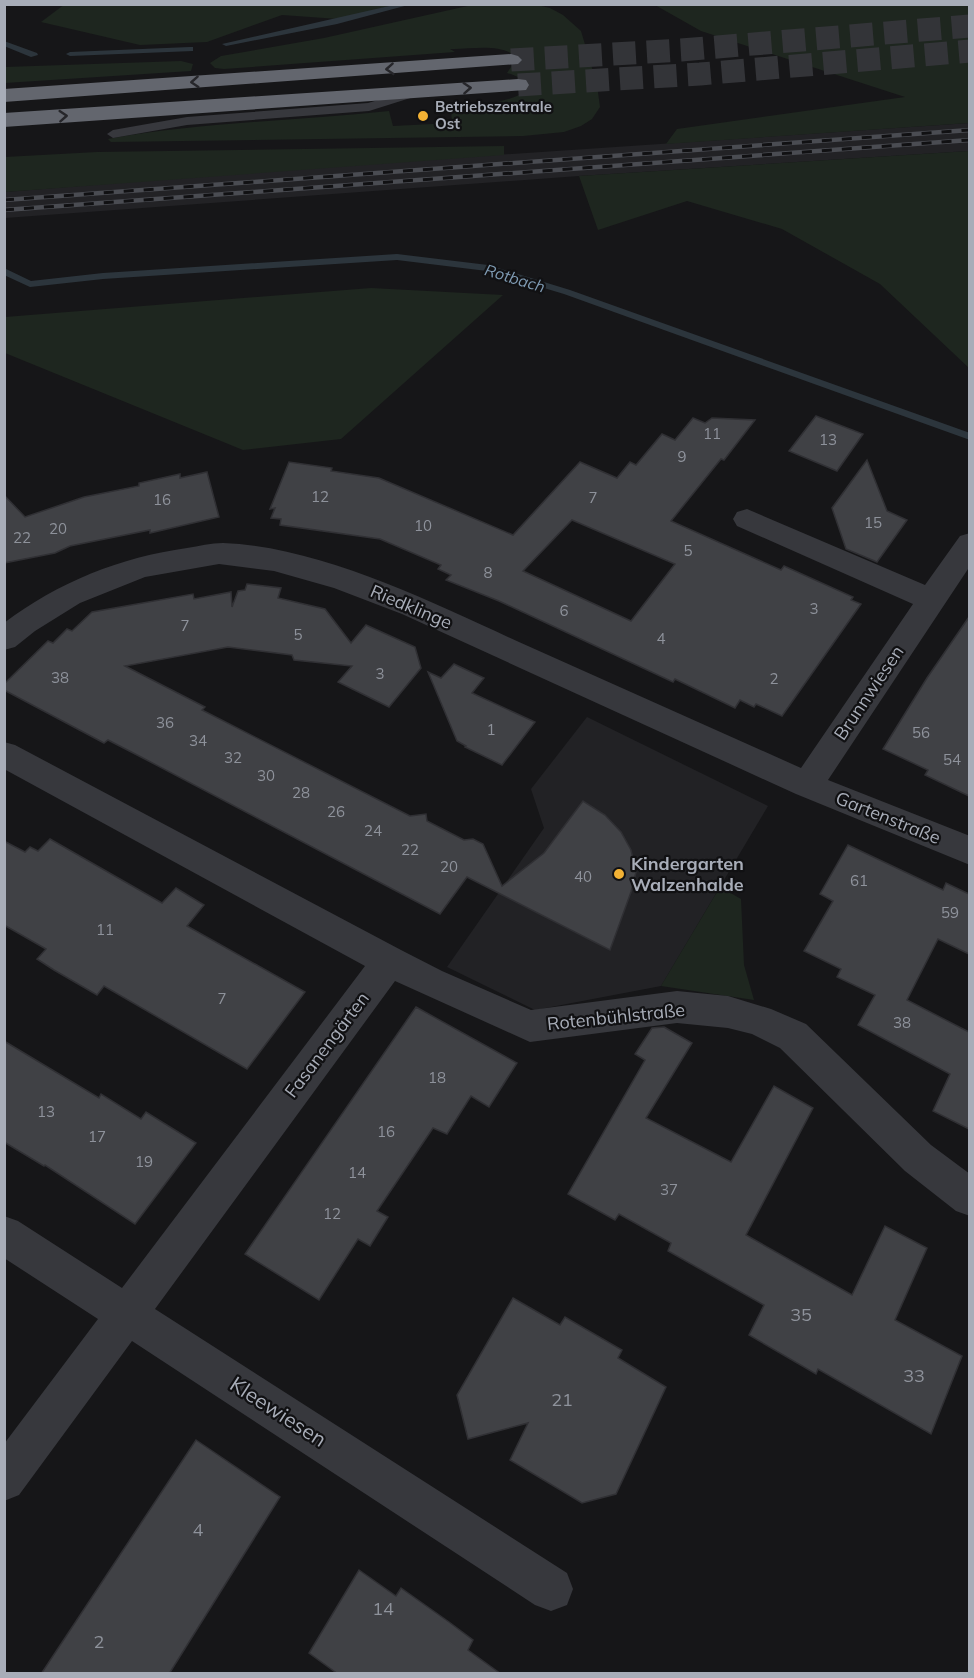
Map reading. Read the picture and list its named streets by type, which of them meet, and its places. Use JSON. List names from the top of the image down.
{
  "streets": {
    "street": [
      "Riedklinge",
      "Brunnwiesen",
      "Gartenstraße",
      "Rotenbühlstraße",
      "Fasanengärten",
      "Kleewiesen"
    ]
  },
  "crossings": [
    ["Riedklinge", "Brunnwiesen"],
    ["Riedklinge", "Gartenstraße"],
    ["Brunnwiesen", "Gartenstraße"],
    ["Rotenbühlstraße", "Fasanengärten"],
    ["Fasanengärten", "Kleewiesen"]
  ],
  "water": ["Rotbach"],
  "places": ["Betriebszentrale Ost", "Kindergarten Walzenhalde"],
  "house_numbers": [
    "11",
    "13",
    "9",
    "12",
    "7",
    "16",
    "15",
    "10",
    "20",
    "22",
    "5",
    "8",
    "3",
    "6",
    "7",
    "5",
    "4",
    "3",
    "38",
    "2",
    "36",
    "1",
    "56",
    "34",
    "32",
    "54",
    "30",
    "28",
    "26",
    "24",
    "22",
    "20",
    "40",
    "61",
    "59",
    "11",
    "7",
    "38",
    "18",
    "13",
    "16",
    "17",
    "19",
    "14",
    "37",
    "12",
    "35",
    "33",
    "21",
    "4",
    "14",
    "2"
  ]
}
